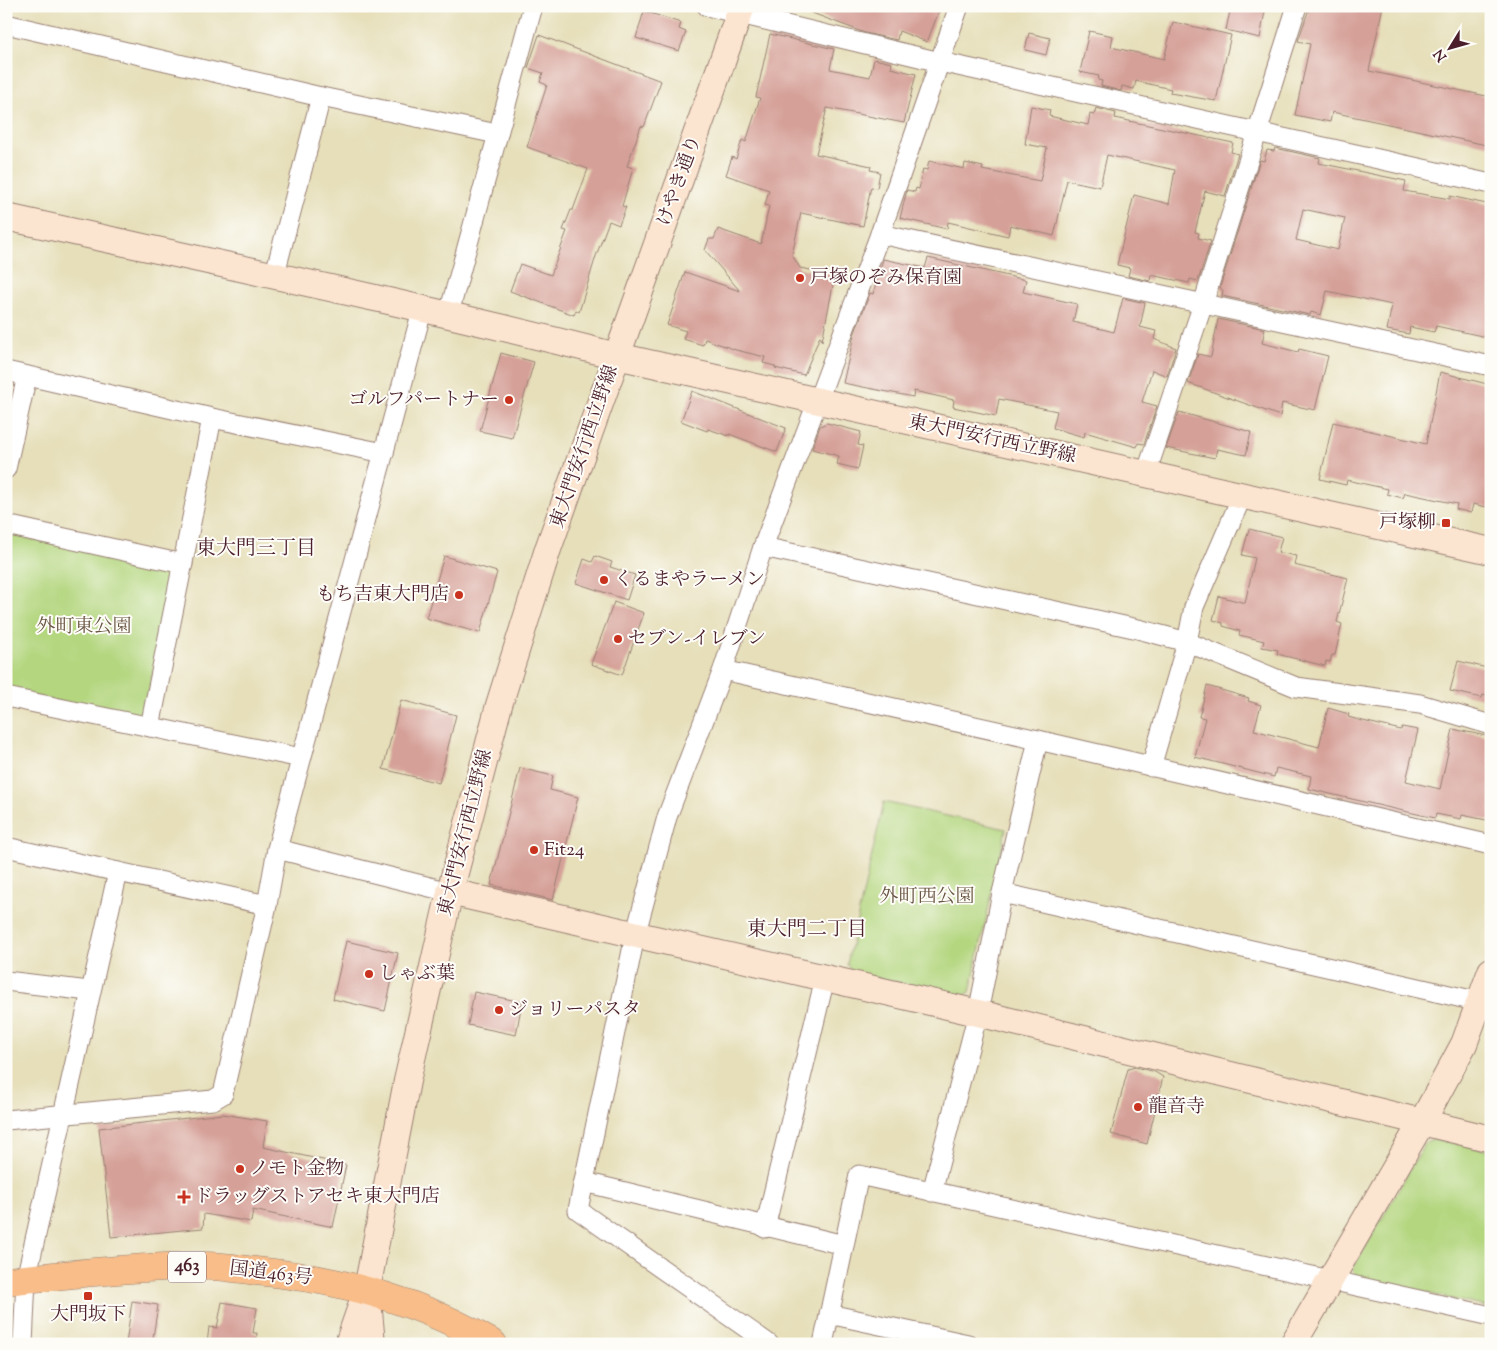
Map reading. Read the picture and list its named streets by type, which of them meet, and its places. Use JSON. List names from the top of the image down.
{
  "streets": {
    "highway": ["463", "国道463号"],
    "street": ["けやき通り", "東大門安行西立野線"]
  },
  "crossings": [
    ["けやき通り", "東大門安行西立野線"],
    ["東大門安行西立野線", "国道463号"]
  ],
  "districts": ["東大門三丁目", "東大門二丁目"],
  "parks": ["外町東公園", "外町西公園"],
  "places": {
    "other": [
      "戸塚のぞみ保育園",
      "ゴルフパートナー",
      "くるまやラーメン",
      "もち吉東大門店",
      "セブン-イレブン",
      "Fit24",
      "しゃぶ葉",
      "ジョリーパスタ",
      "龍音寺",
      "ノモト金物"
    ],
    "transit": ["戸塚柳", "大門坂下"],
    "health": ["ドラッグストアセキ東大門店"]
  },
  "north": "bottom left"
}
